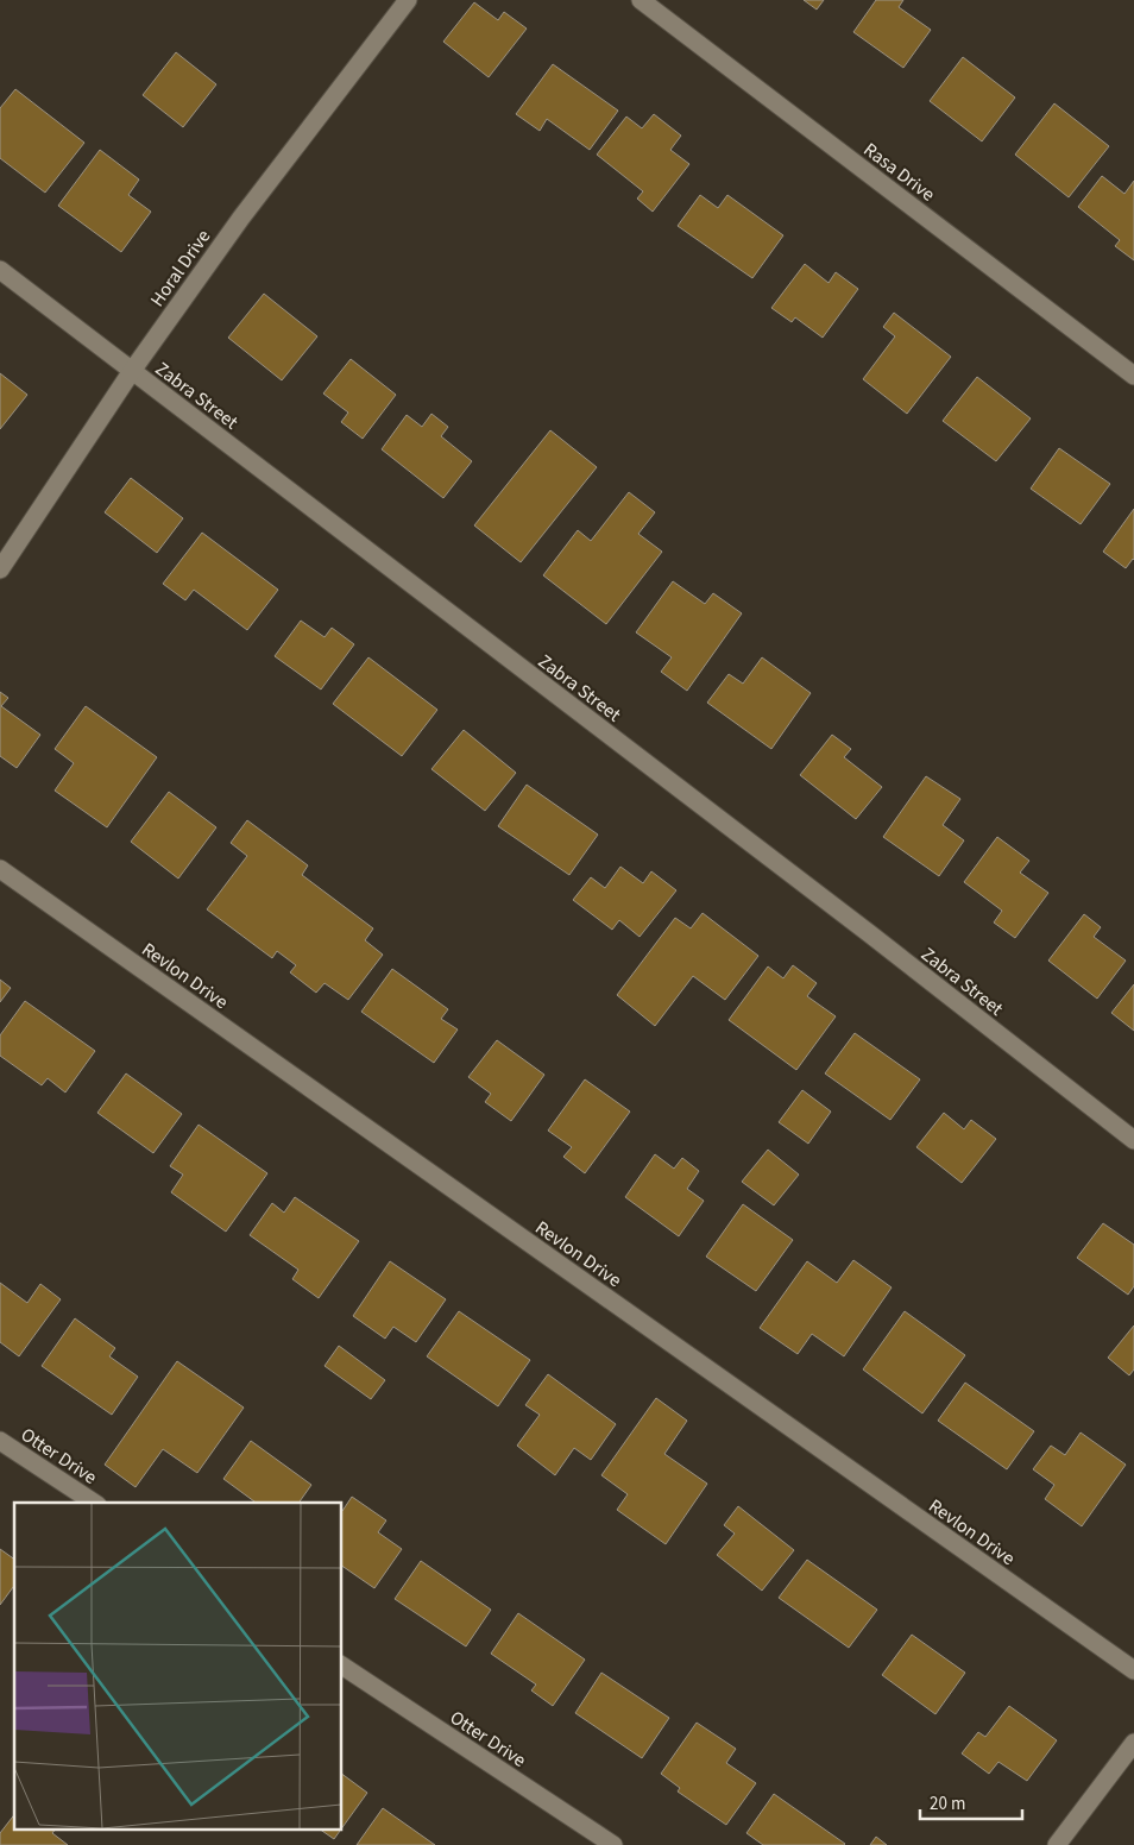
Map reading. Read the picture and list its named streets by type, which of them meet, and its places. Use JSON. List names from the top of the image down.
{
  "streets": {
    "street": [
      "Rasa Drive",
      "Horal Drive",
      "Zabra Street",
      "Revlon Drive",
      "Otter Drive"
    ]
  },
  "crossings": [
    ["Horal Drive", "Zabra Street"]
  ],
  "scale_bar": "20 m"
}
